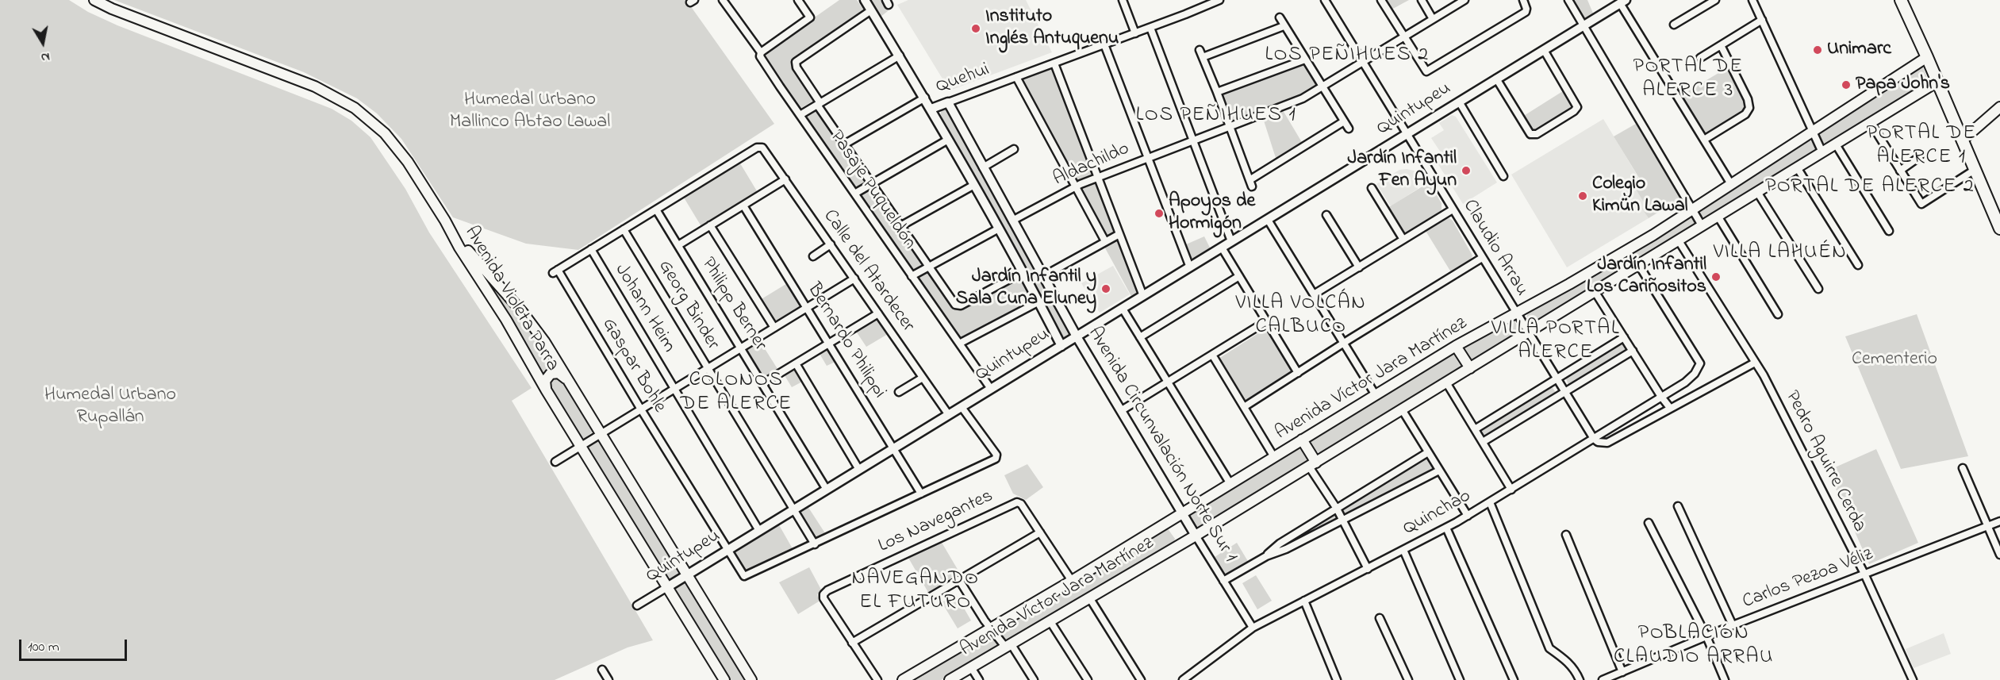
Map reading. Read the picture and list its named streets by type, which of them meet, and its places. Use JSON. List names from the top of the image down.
{
  "streets": {
    "main road": ["Avenida Violeta Parra", "Avenida Víctor Jara Martínez"],
    "street": [
      "Quehui",
      "Quintupeu",
      "Aldachildo",
      "Pasaje Puqueldón",
      "Claudio Arrau",
      "Calle del Atardecer",
      "Philipp Berner",
      "Georg Binder",
      "Johann Heim",
      "Bernardo Philippi",
      "Gaspar Bohle",
      "Avenida Circunvalación Norte Sur 1",
      "Pedro Aguirre Cerda",
      "Quinchao",
      "Los Navegantes",
      "Carlos Pezoa Véliz"
    ]
  },
  "crossings": [
    ["Quehui", "Avenida Circunvalación Norte Sur 1"],
    ["Quintupeu", "Pasaje Puqueldón"],
    ["Quintupeu", "Claudio Arrau"],
    ["Quintupeu", "Calle del Atardecer"],
    ["Quintupeu", "Avenida Violeta Parra"],
    ["Quintupeu", "Philipp Berner"],
    ["Quintupeu", "Georg Binder"],
    ["Quintupeu", "Johann Heim"],
    ["Quintupeu", "Bernardo Philippi"],
    ["Quintupeu", "Gaspar Bohle"],
    ["Quintupeu", "Avenida Circunvalación Norte Sur 1"],
    ["Aldachildo", "Claudio Arrau"],
    ["Aldachildo", "Avenida Circunvalación Norte Sur 1"],
    ["Pasaje Puqueldón", "Avenida Circunvalación Norte Sur 1"],
    ["Claudio Arrau", "Avenida Víctor Jara Martínez"],
    ["Claudio Arrau", "Quinchao"],
    ["Calle del Atardecer", "Philipp Berner"],
    ["Georg Binder", "Gaspar Bohle"],
    ["Johann Heim", "Gaspar Bohle"],
    ["Avenida Víctor Jara Martínez", "Avenida Circunvalación Norte Sur 1"],
    ["Avenida Víctor Jara Martínez", "Pedro Aguirre Cerda"],
    ["Avenida Víctor Jara Martínez", "Quinchao"],
    ["Avenida Víctor Jara Martínez", "Los Navegantes"],
    ["Avenida Circunvalación Norte Sur 1", "Quinchao"],
    ["Pedro Aguirre Cerda", "Carlos Pezoa Véliz"]
  ],
  "districts": [
    "LOS PEÑIHUES 2",
    "PORTAL DE ALERCE 3",
    "LOS PEÑIHUES 1",
    "PORTAL DE ALERCE 1",
    "PORTAL DE ALERCE 2",
    "VILLA LAHUÉN",
    "VILLA VOLCÁN CALBUCO",
    "VILLA PORTAL ALERCE",
    "COLONOS DE ALERCE",
    "NAVEGANDO EL FUTURO",
    "POBLACIÓN CLAUDIO ARRAU"
  ],
  "parks": ["Humedal Urbano Mallinco Abtao Lawal", "Cementerio", "Humedal Urbano Rupallán"],
  "places": [
    "Instituto Inglés Antuquenu",
    "Unimarc",
    "Papa John's",
    "Jardín Infantil Fen Ayun",
    "Colegio Kimün Lawal",
    "Apoyos de Hormigón",
    "Jardín Infantil Los Cariñositos",
    "Jardín Infantil y Sala Cuna Eluney"
  ],
  "scale_bar": "100 m",
  "north": "bottom"
}
